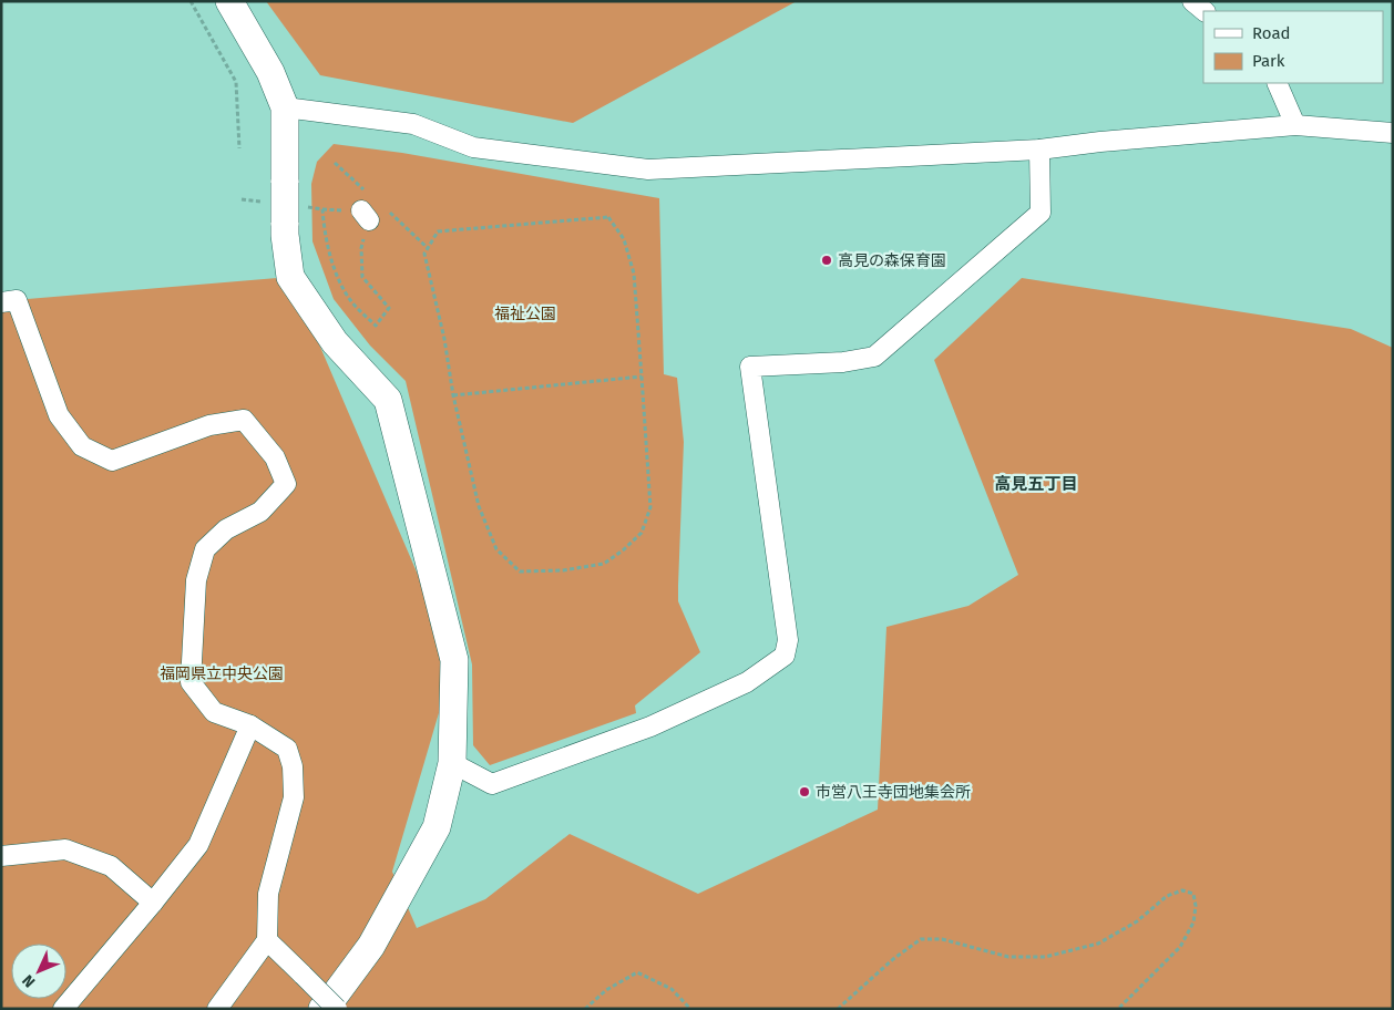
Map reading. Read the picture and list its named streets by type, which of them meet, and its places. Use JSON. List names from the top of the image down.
{
  "districts": ["高見五丁目"],
  "parks": ["福祉公園", "福岡県立中央公園"],
  "places": ["高見の森保育園", "市営八王寺団地集会所"],
  "legend": ["Road", "Park"],
  "north": "bottom left"
}
